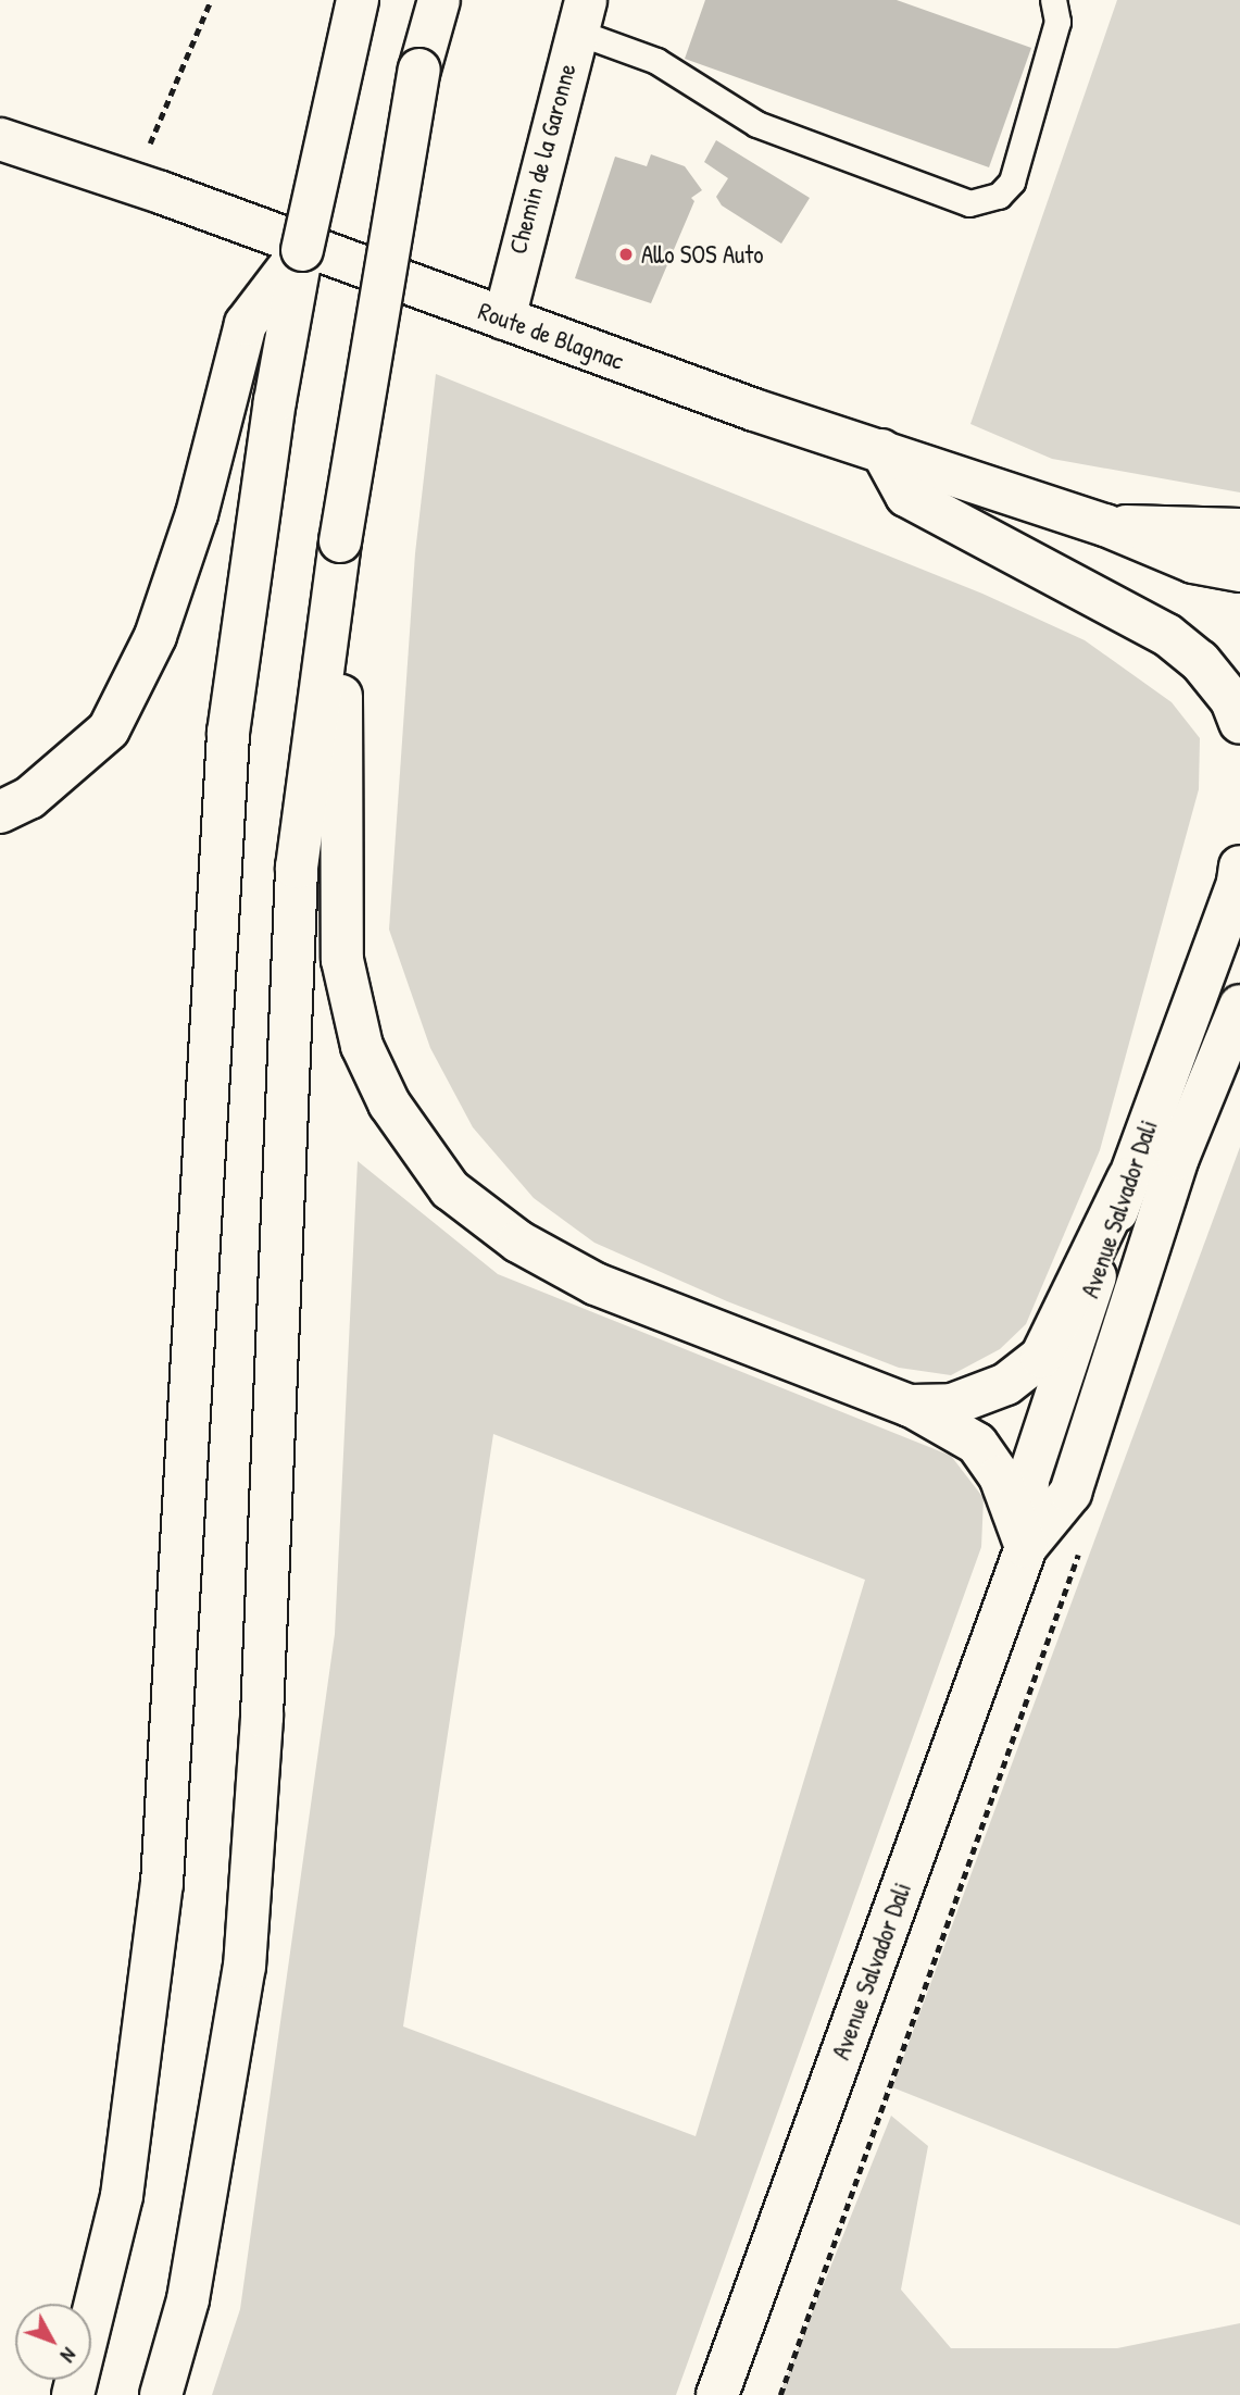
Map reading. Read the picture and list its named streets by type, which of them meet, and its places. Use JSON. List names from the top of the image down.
{
  "streets": {
    "main road": ["Chemin de la Garonne", "Route de Blagnac", "Avenue Salvador Dali"]
  },
  "crossings": [
    ["Chemin de la Garonne", "Route de Blagnac"]
  ],
  "places": ["Allo SOS Auto"],
  "north": "bottom right"
}
